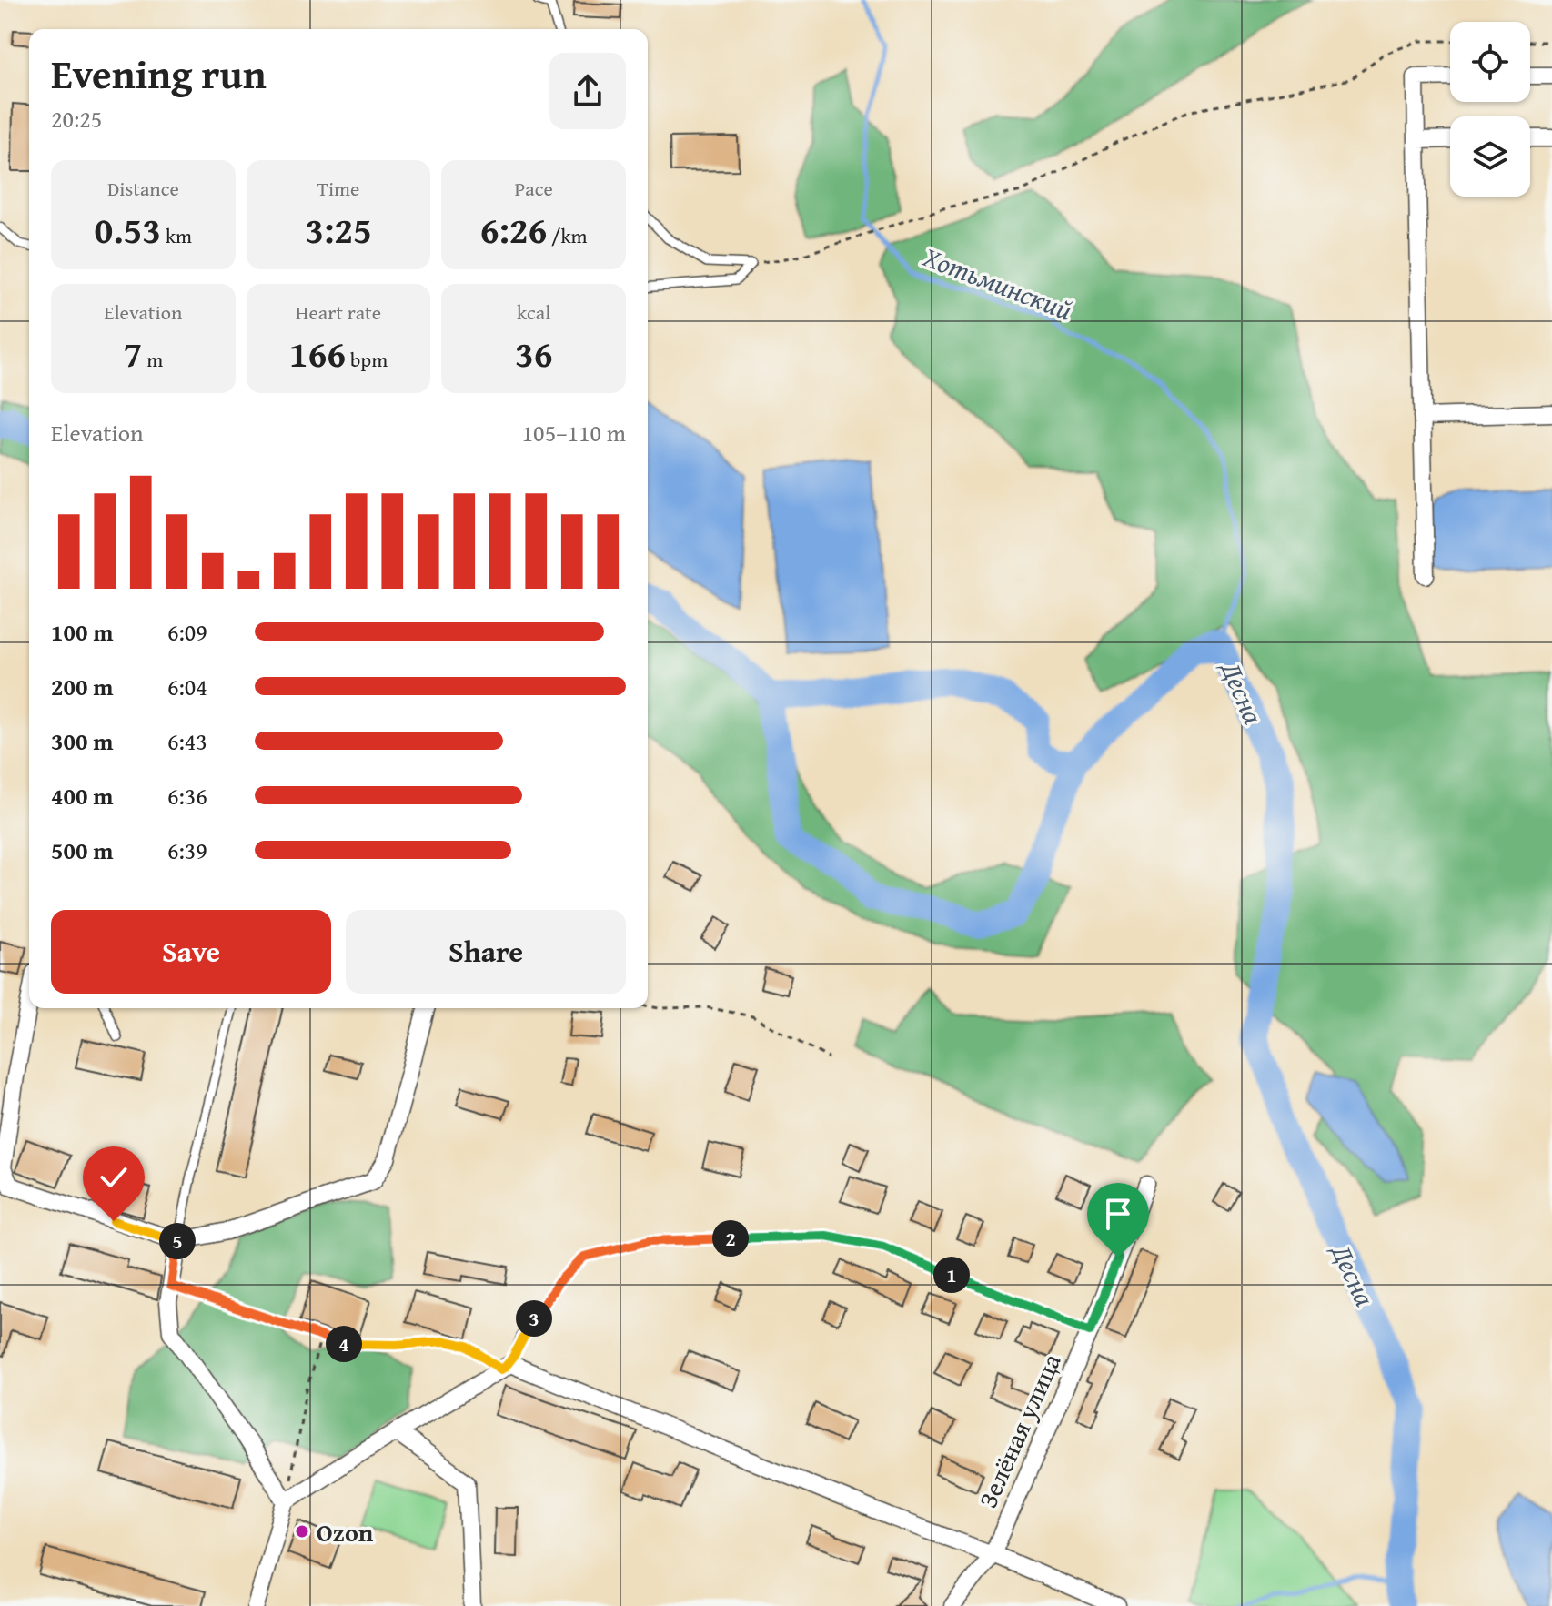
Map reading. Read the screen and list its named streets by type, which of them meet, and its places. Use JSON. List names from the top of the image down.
{
  "streets": {
    "street": ["Зелёная улица"]
  },
  "water": ["Хотьминский", "Десна"],
  "places": ["Ozon"],
  "page": {
    "heading": ["Evening run", "20:25"],
    "stats": [
      ["Distance", "0.53 km"],
      ["Time", "3:25"],
      ["Pace", "6:26 /km"],
      ["Elevation", "7 m"],
      ["Heart rate", "166 bpm"],
      ["kcal", "36"]
    ],
    "chart": ["Elevation", "105–110 m"],
    "list": [
      {
        "name": "100 m",
        "note": "6:09"
      },
      {
        "name": "200 m",
        "note": "6:04"
      },
      {
        "name": "300 m",
        "note": "6:43"
      },
      {
        "name": "400 m",
        "note": "6:36"
      },
      {
        "name": "500 m",
        "note": "6:39"
      }
    ],
    "buttons": ["Save", "Share"],
    "pins": [
      "2",
      "5",
      "1",
      "3",
      "4"
    ]
  }
}
